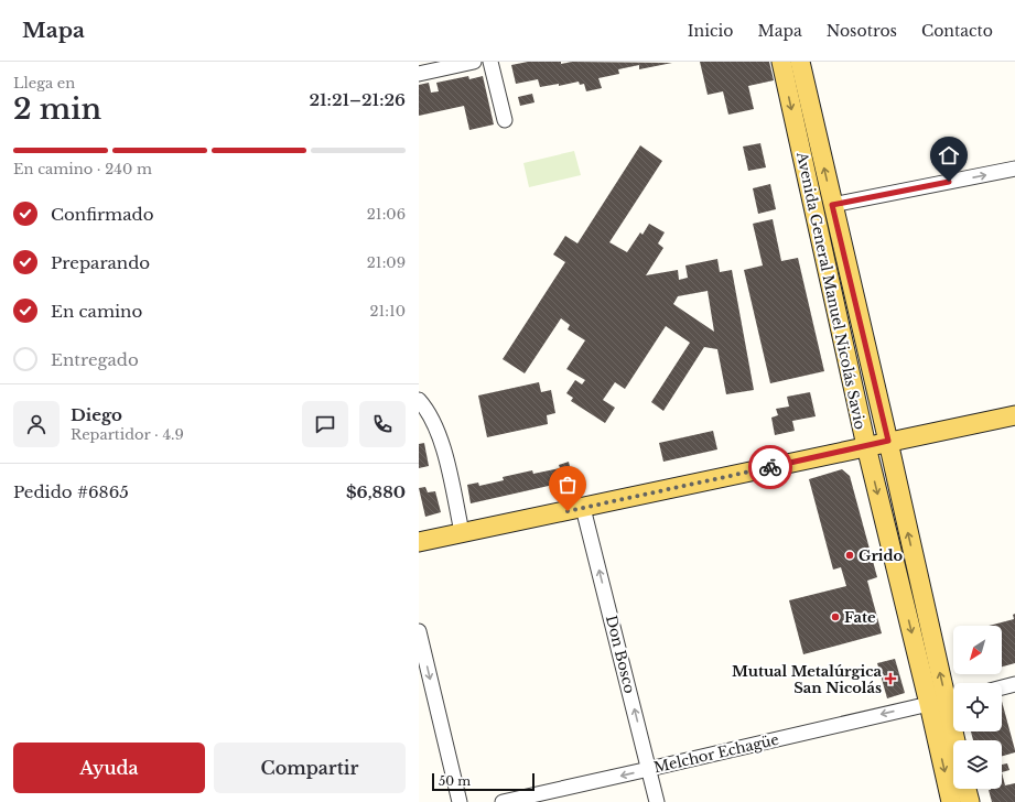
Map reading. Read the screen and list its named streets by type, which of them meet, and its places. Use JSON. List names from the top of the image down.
{
  "streets": {
    "main road": ["Avenida General Manuel Nicolás Savio"],
    "street": ["Don Bosco", "Melchor Echagüe"]
  },
  "crossings": [
    ["Avenida General Manuel Nicolás Savio", "Melchor Echagüe"],
    ["Don Bosco", "Melchor Echagüe"]
  ],
  "one_way": ["Don Bosco", "Melchor Echagüe"],
  "places": {
    "other": ["Grido", "Fate"],
    "health": ["Mutual Metalúrgica San Nicolás"]
  },
  "scale_bar": "50 m",
  "north": "bottom left",
  "page": {
    "header": "Mapa",
    "nav": [
      "Inicio",
      "Mapa",
      "Nosotros",
      "Contacto"
    ],
    "heading": ["2 min", "Llega en", "21:21–21:26"],
    "panel": [
      "Diego",
      "Repartidor · 4.9",
      "Pedido #6865",
      "$6,880"
    ],
    "bar": "En camino · 240 m",
    "list": [
      ["Confirmado", "21:06"],
      ["Preparando", "21:09"],
      ["En camino", "21:10"],
      "Entregado"
    ],
    "buttons": ["Ayuda", "Compartir"],
    "scale": "50 m"
  }
}
